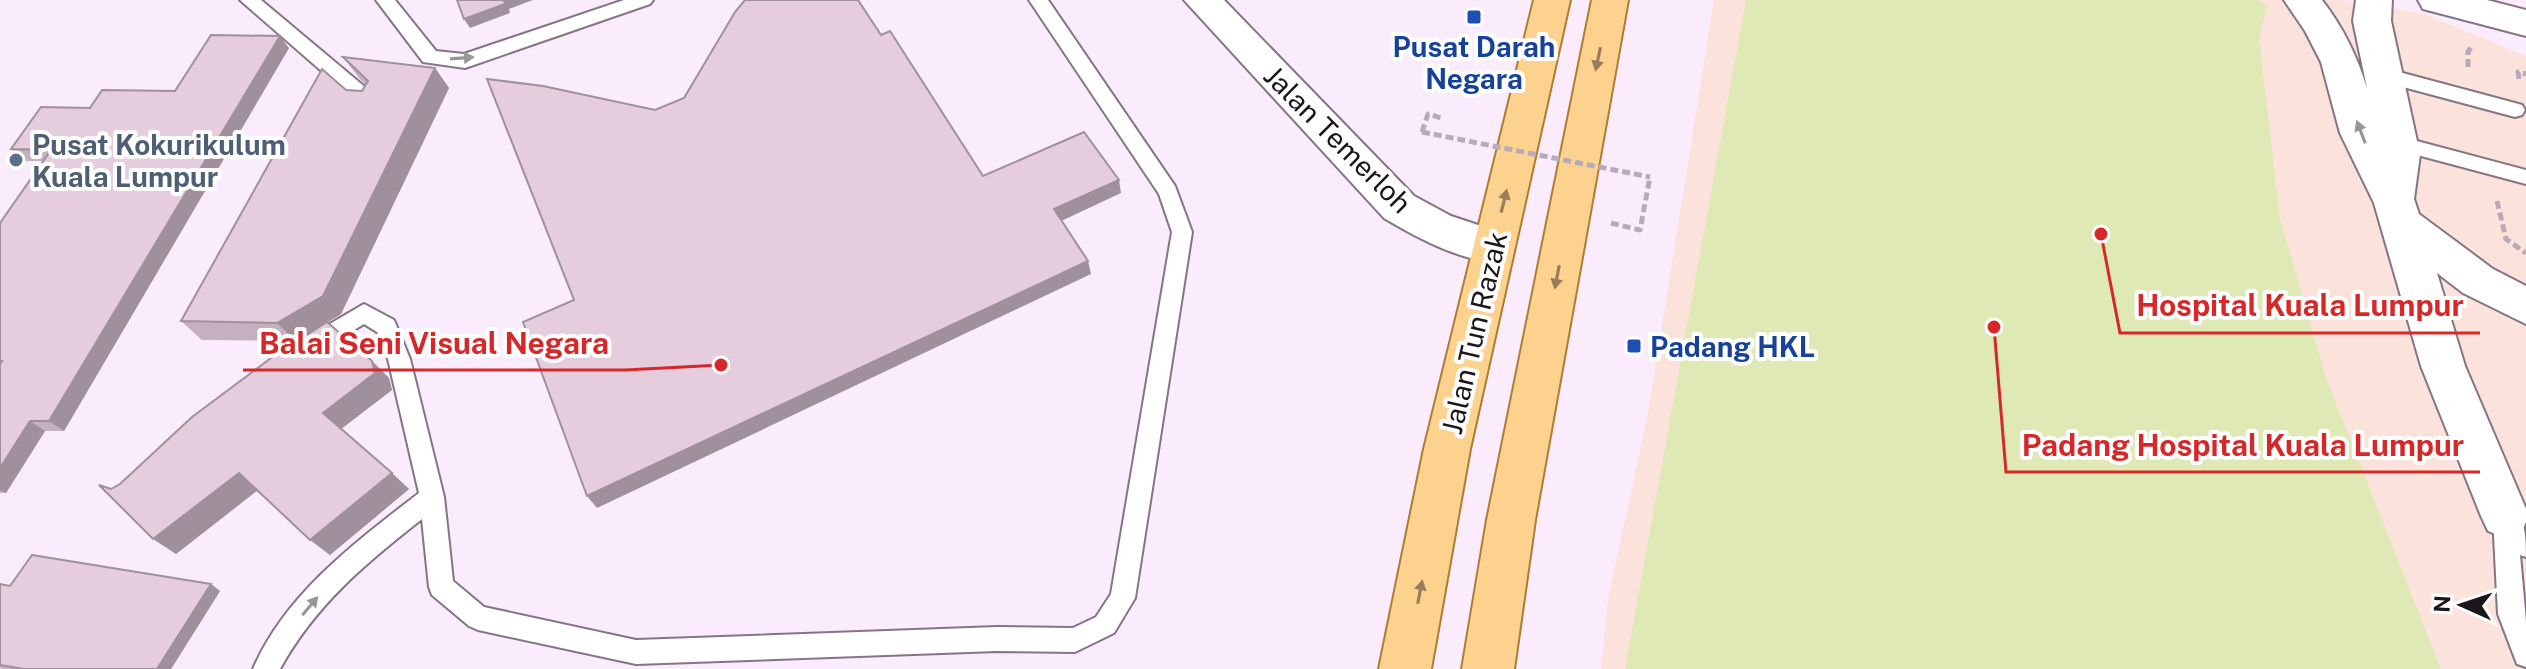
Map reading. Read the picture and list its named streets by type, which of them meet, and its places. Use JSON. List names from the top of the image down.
{
  "streets": {
    "main road": ["Jalan Tun Razak"],
    "street": ["Jalan Temerloh"]
  },
  "crossings": [
    ["Jalan Temerloh", "Jalan Tun Razak"]
  ],
  "places": {
    "transit": ["Pusat Darah Negara", "Padang HKL"],
    "other": [
      "Pusat Kokurikulum Kuala Lumpur",
      "Hospital Kuala Lumpur",
      "Padang Hospital Kuala Lumpur",
      "Balai Seni Visual Negara"
    ]
  },
  "north": "left"
}
